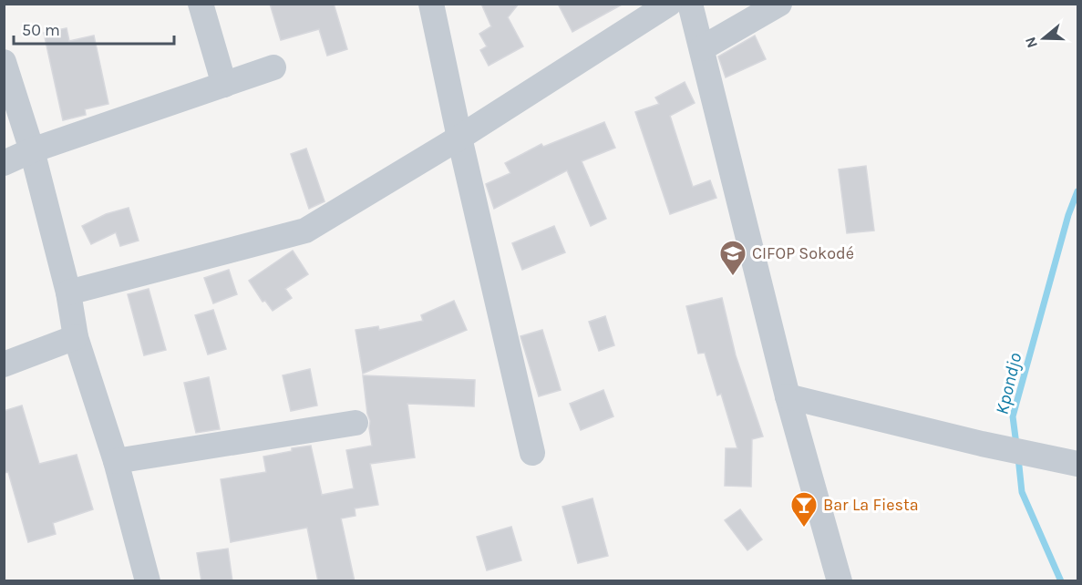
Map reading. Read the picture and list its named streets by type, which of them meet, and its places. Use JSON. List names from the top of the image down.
{
  "water": ["Kpondjo"],
  "places": {
    "school or university": ["CIFOP Sokodé"],
    "bar": ["Bar La Fiesta"]
  },
  "scale_bar": "50 m",
  "north": "left"
}
